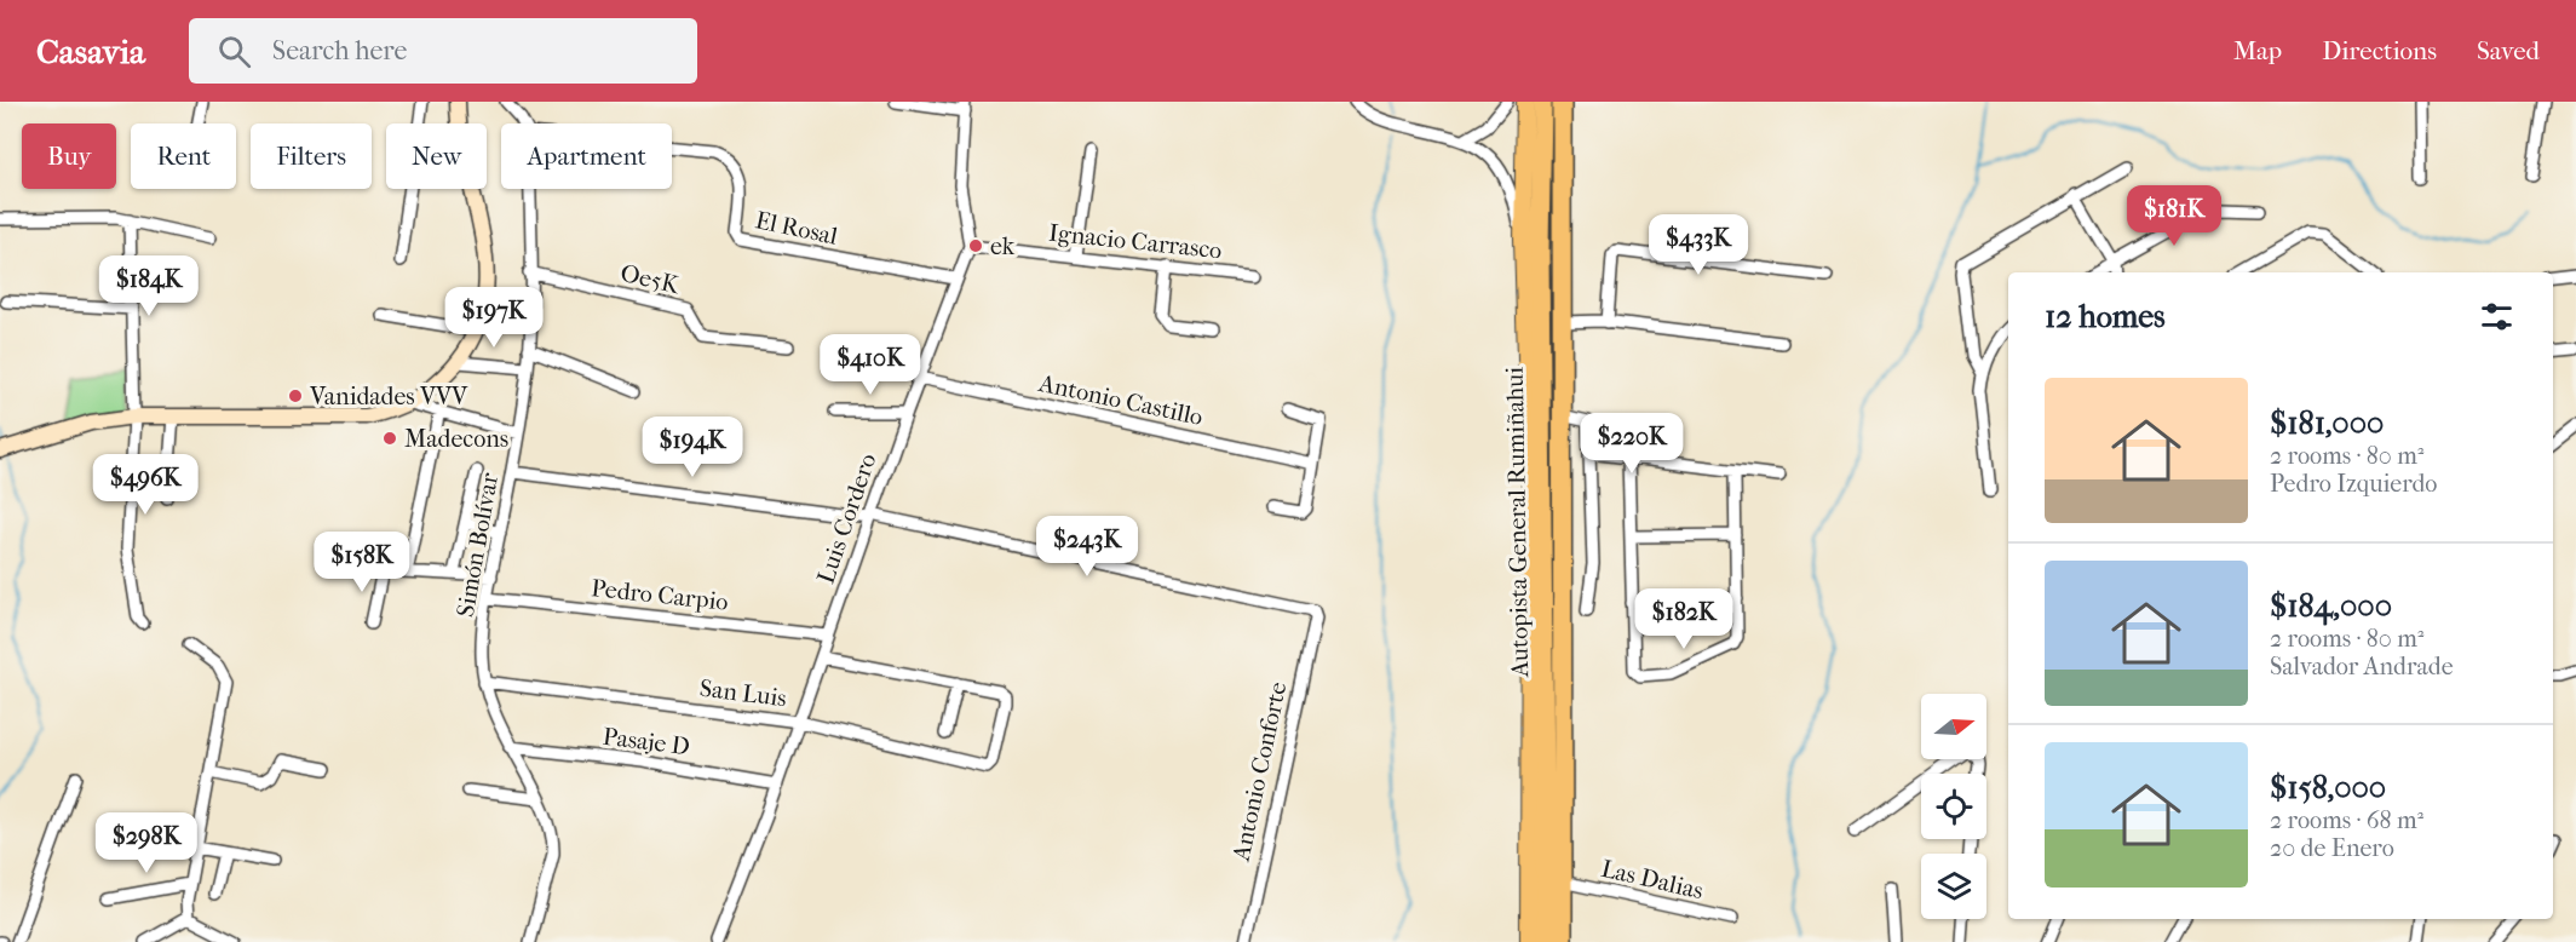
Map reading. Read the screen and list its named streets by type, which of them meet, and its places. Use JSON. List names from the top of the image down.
{
  "streets": {
    "highway": ["Autopista General Rumiñahui"],
    "street": [
      "El Rosal",
      "Ignacio Carrasco",
      "Oe5K",
      "Antonio Castillo",
      "Luis Cordero",
      "Simón Bolívar",
      "Pedro Carpio",
      "San Luis",
      "Pasaje D",
      "Antonio Conforte",
      "Las Dalias"
    ]
  },
  "crossings": [
    ["El Rosal", "Luis Cordero"],
    ["Ignacio Carrasco", "Luis Cordero"],
    ["Oe5K", "Simón Bolívar"],
    ["Antonio Castillo", "Luis Cordero"],
    ["Luis Cordero", "Pedro Carpio"],
    ["Luis Cordero", "San Luis"],
    ["Luis Cordero", "Pasaje D"],
    ["Luis Cordero", "Antonio Conforte"],
    ["Autopista General Rumiñahui", "Las Dalias"],
    ["Simón Bolívar", "Pedro Carpio"],
    ["Simón Bolívar", "San Luis"],
    ["Simón Bolívar", "Pasaje D"]
  ],
  "places": ["ek", "Vanidades VVV", "Madecons"],
  "north": "right",
  "page": {
    "header": "Casavia",
    "search": "Search here",
    "nav": ["Map", "Directions", "Saved"],
    "chip": [
      "Buy",
      "Rent",
      "Filters",
      "New",
      "Apartment"
    ],
    "price": [
      "$181K",
      "$433K",
      "$184K",
      "$197K",
      "$410K",
      "$220K",
      "$194K",
      "$496K",
      "$243K",
      "$158K",
      "$182K",
      "$298K"
    ],
    "heading": "12 homes",
    "list": [
      {
        "name": "$181,000",
        "note": "2 rooms · 80 m² · Pedro Izquierdo"
      },
      {
        "name": "$184,000",
        "note": "2 rooms · 80 m² · Salvador Andrade"
      },
      {
        "name": "$158,000",
        "note": "2 rooms · 68 m² · 20 de Enero"
      }
    ]
  }
}
